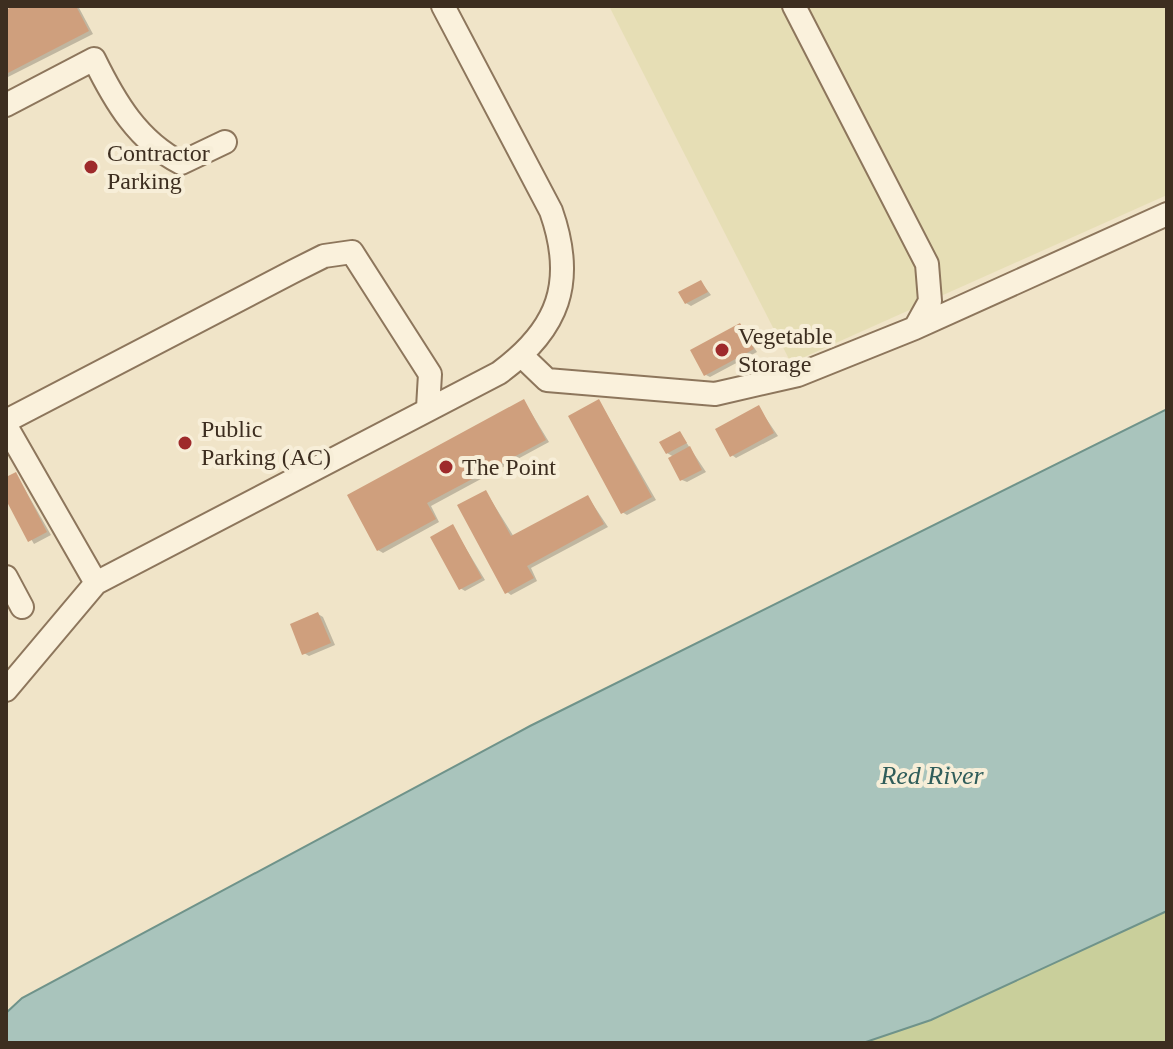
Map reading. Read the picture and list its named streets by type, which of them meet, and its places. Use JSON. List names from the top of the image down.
{
  "water": ["Red River"],
  "places": [
    "Contractor Parking",
    "Vegetable Storage",
    "Public Parking (AC)",
    "The Point"
  ]
}
